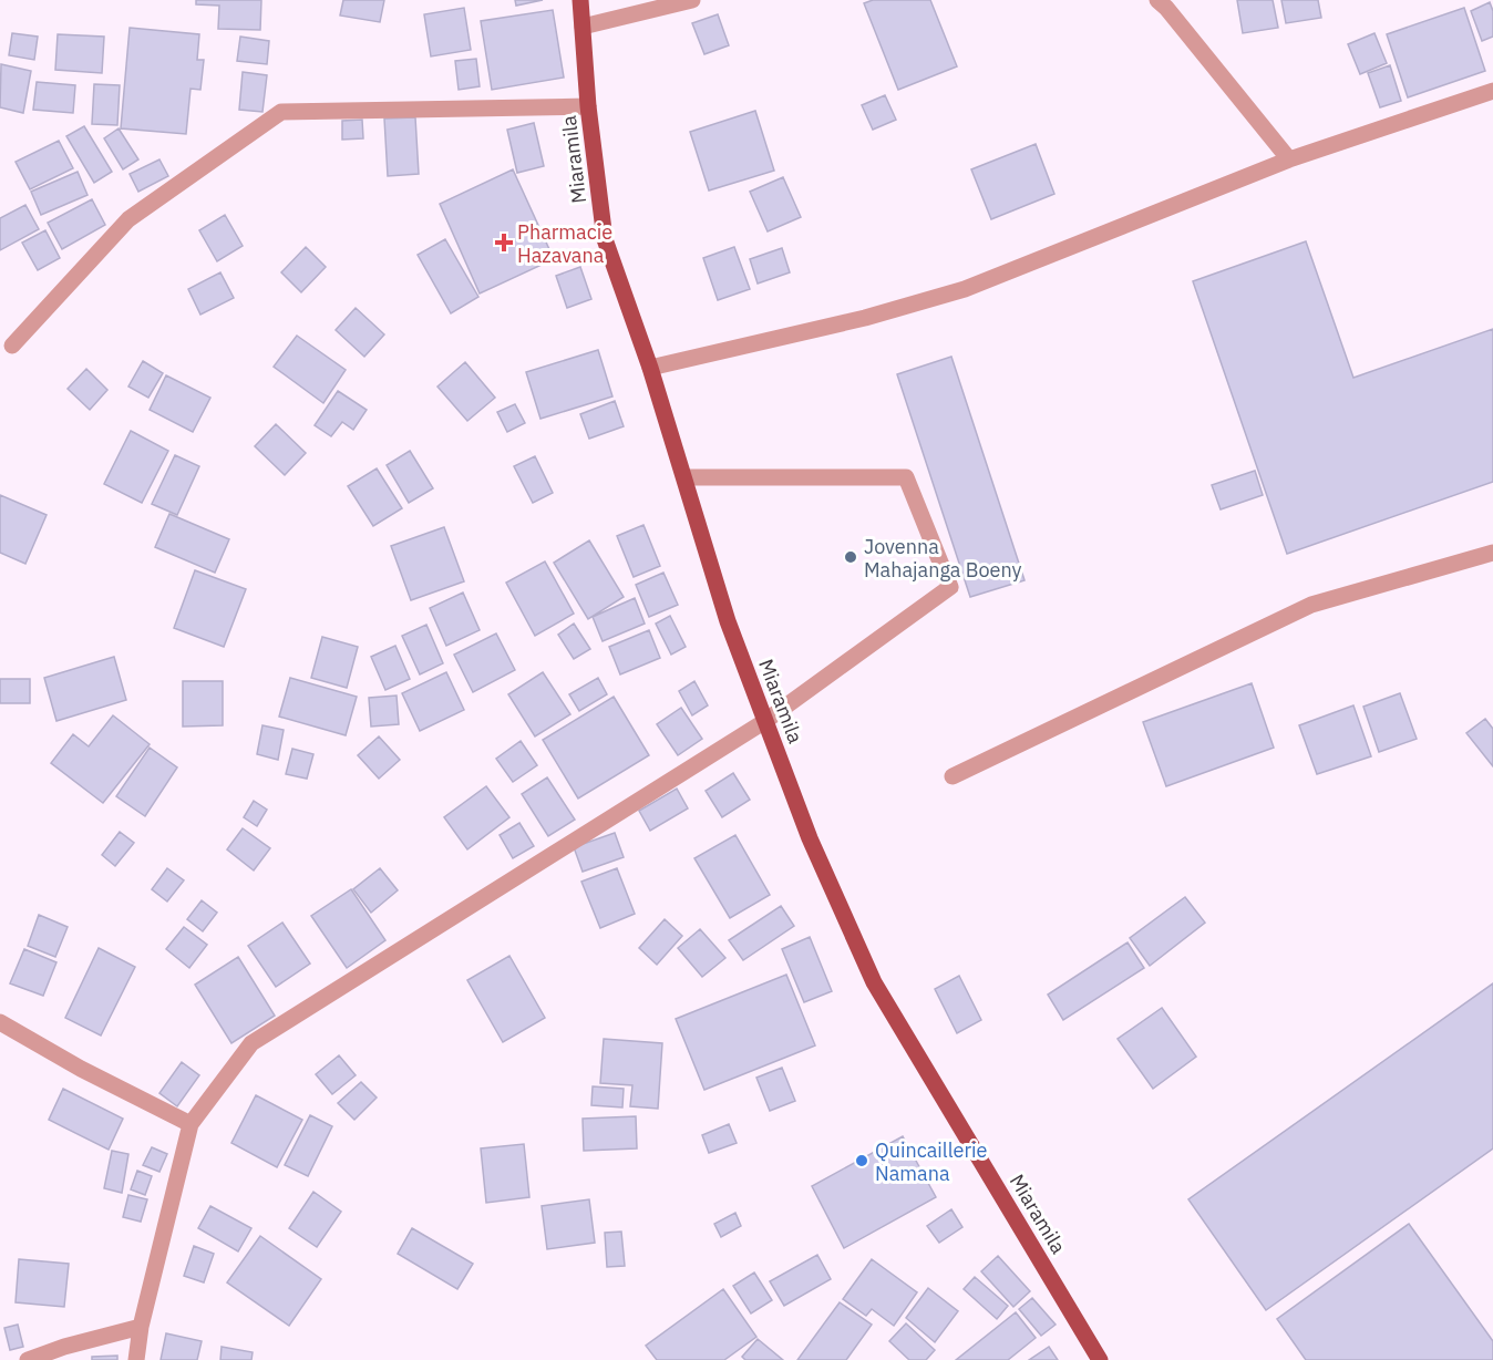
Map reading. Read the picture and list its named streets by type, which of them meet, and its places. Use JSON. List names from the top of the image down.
{
  "streets": {
    "main road": ["Miaramila"]
  },
  "places": {
    "health": ["Pharmacie Hazavana"],
    "other": ["Jovenna Mahajanga Boeny", "Quincaillerie Namana"]
  }
}
